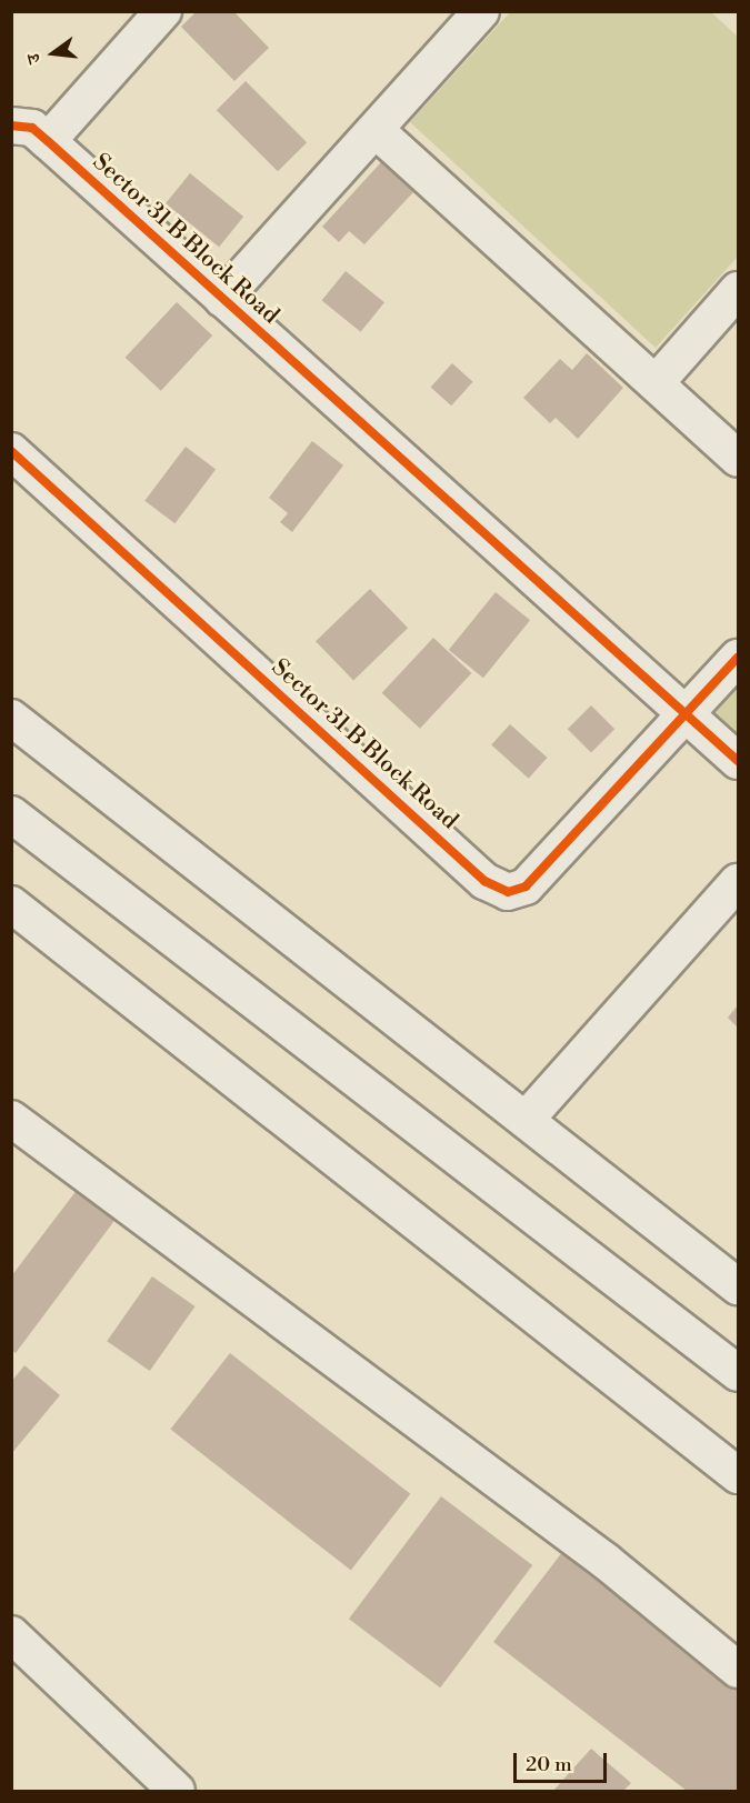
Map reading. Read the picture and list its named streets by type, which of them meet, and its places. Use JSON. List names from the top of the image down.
{
  "streets": {
    "street": ["Sector 31 B Block Road"]
  },
  "scale_bar": "20 m",
  "north": "left"
}
